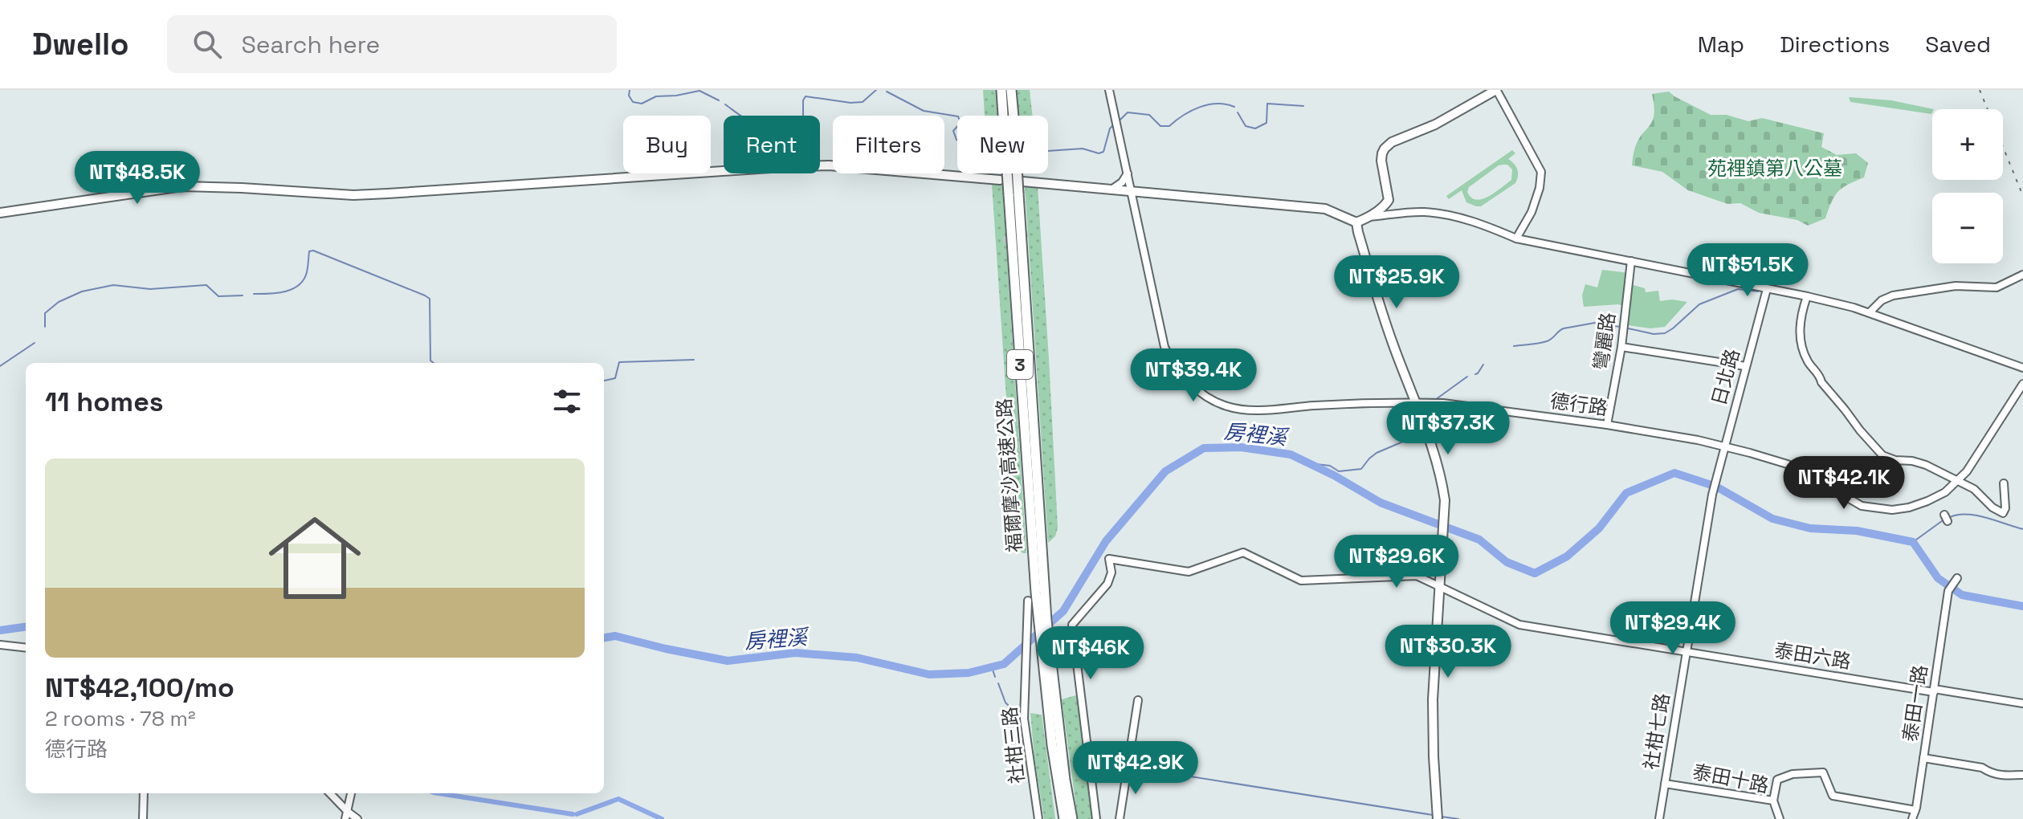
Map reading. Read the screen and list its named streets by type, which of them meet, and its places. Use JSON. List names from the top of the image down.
{
  "streets": {
    "highway": ["3", "福爾摩沙高速公路"],
    "street": [
      "彎麗路",
      "日北路",
      "德行路",
      "泰田六路",
      "泰田一路",
      "社柑七路",
      "社柑三路",
      "泰田十路"
    ]
  },
  "crossings": [
    ["彎麗路", "德行路"],
    ["日北路", "德行路"],
    ["日北路", "社柑七路"],
    ["泰田六路", "泰田一路"],
    ["泰田六路", "社柑七路"],
    ["社柑七路", "泰田十路"]
  ],
  "water": ["房裡溪"],
  "parks": ["苑裡鎮第八公墓"],
  "page": {
    "header": "Dwello",
    "search": "Search here",
    "nav": ["Map", "Directions", "Saved"],
    "map_buttons": ["+", "−"],
    "chip": [
      "Buy",
      "Rent",
      "Filters",
      "New"
    ],
    "price": [
      "NT$48.5K",
      "NT$51.5K",
      "NT$25.9K",
      "NT$39.4K",
      "NT$37.3K",
      "NT$42.1K",
      "NT$29.6K",
      "NT$29.4K",
      "NT$30.3K",
      "NT$46K",
      "NT$42.9K"
    ],
    "heading": "11 homes",
    "list": [
      {
        "name": "NT$42,100/mo",
        "note": "2 rooms · 78 m² · 德行路"
      }
    ]
  }
}
